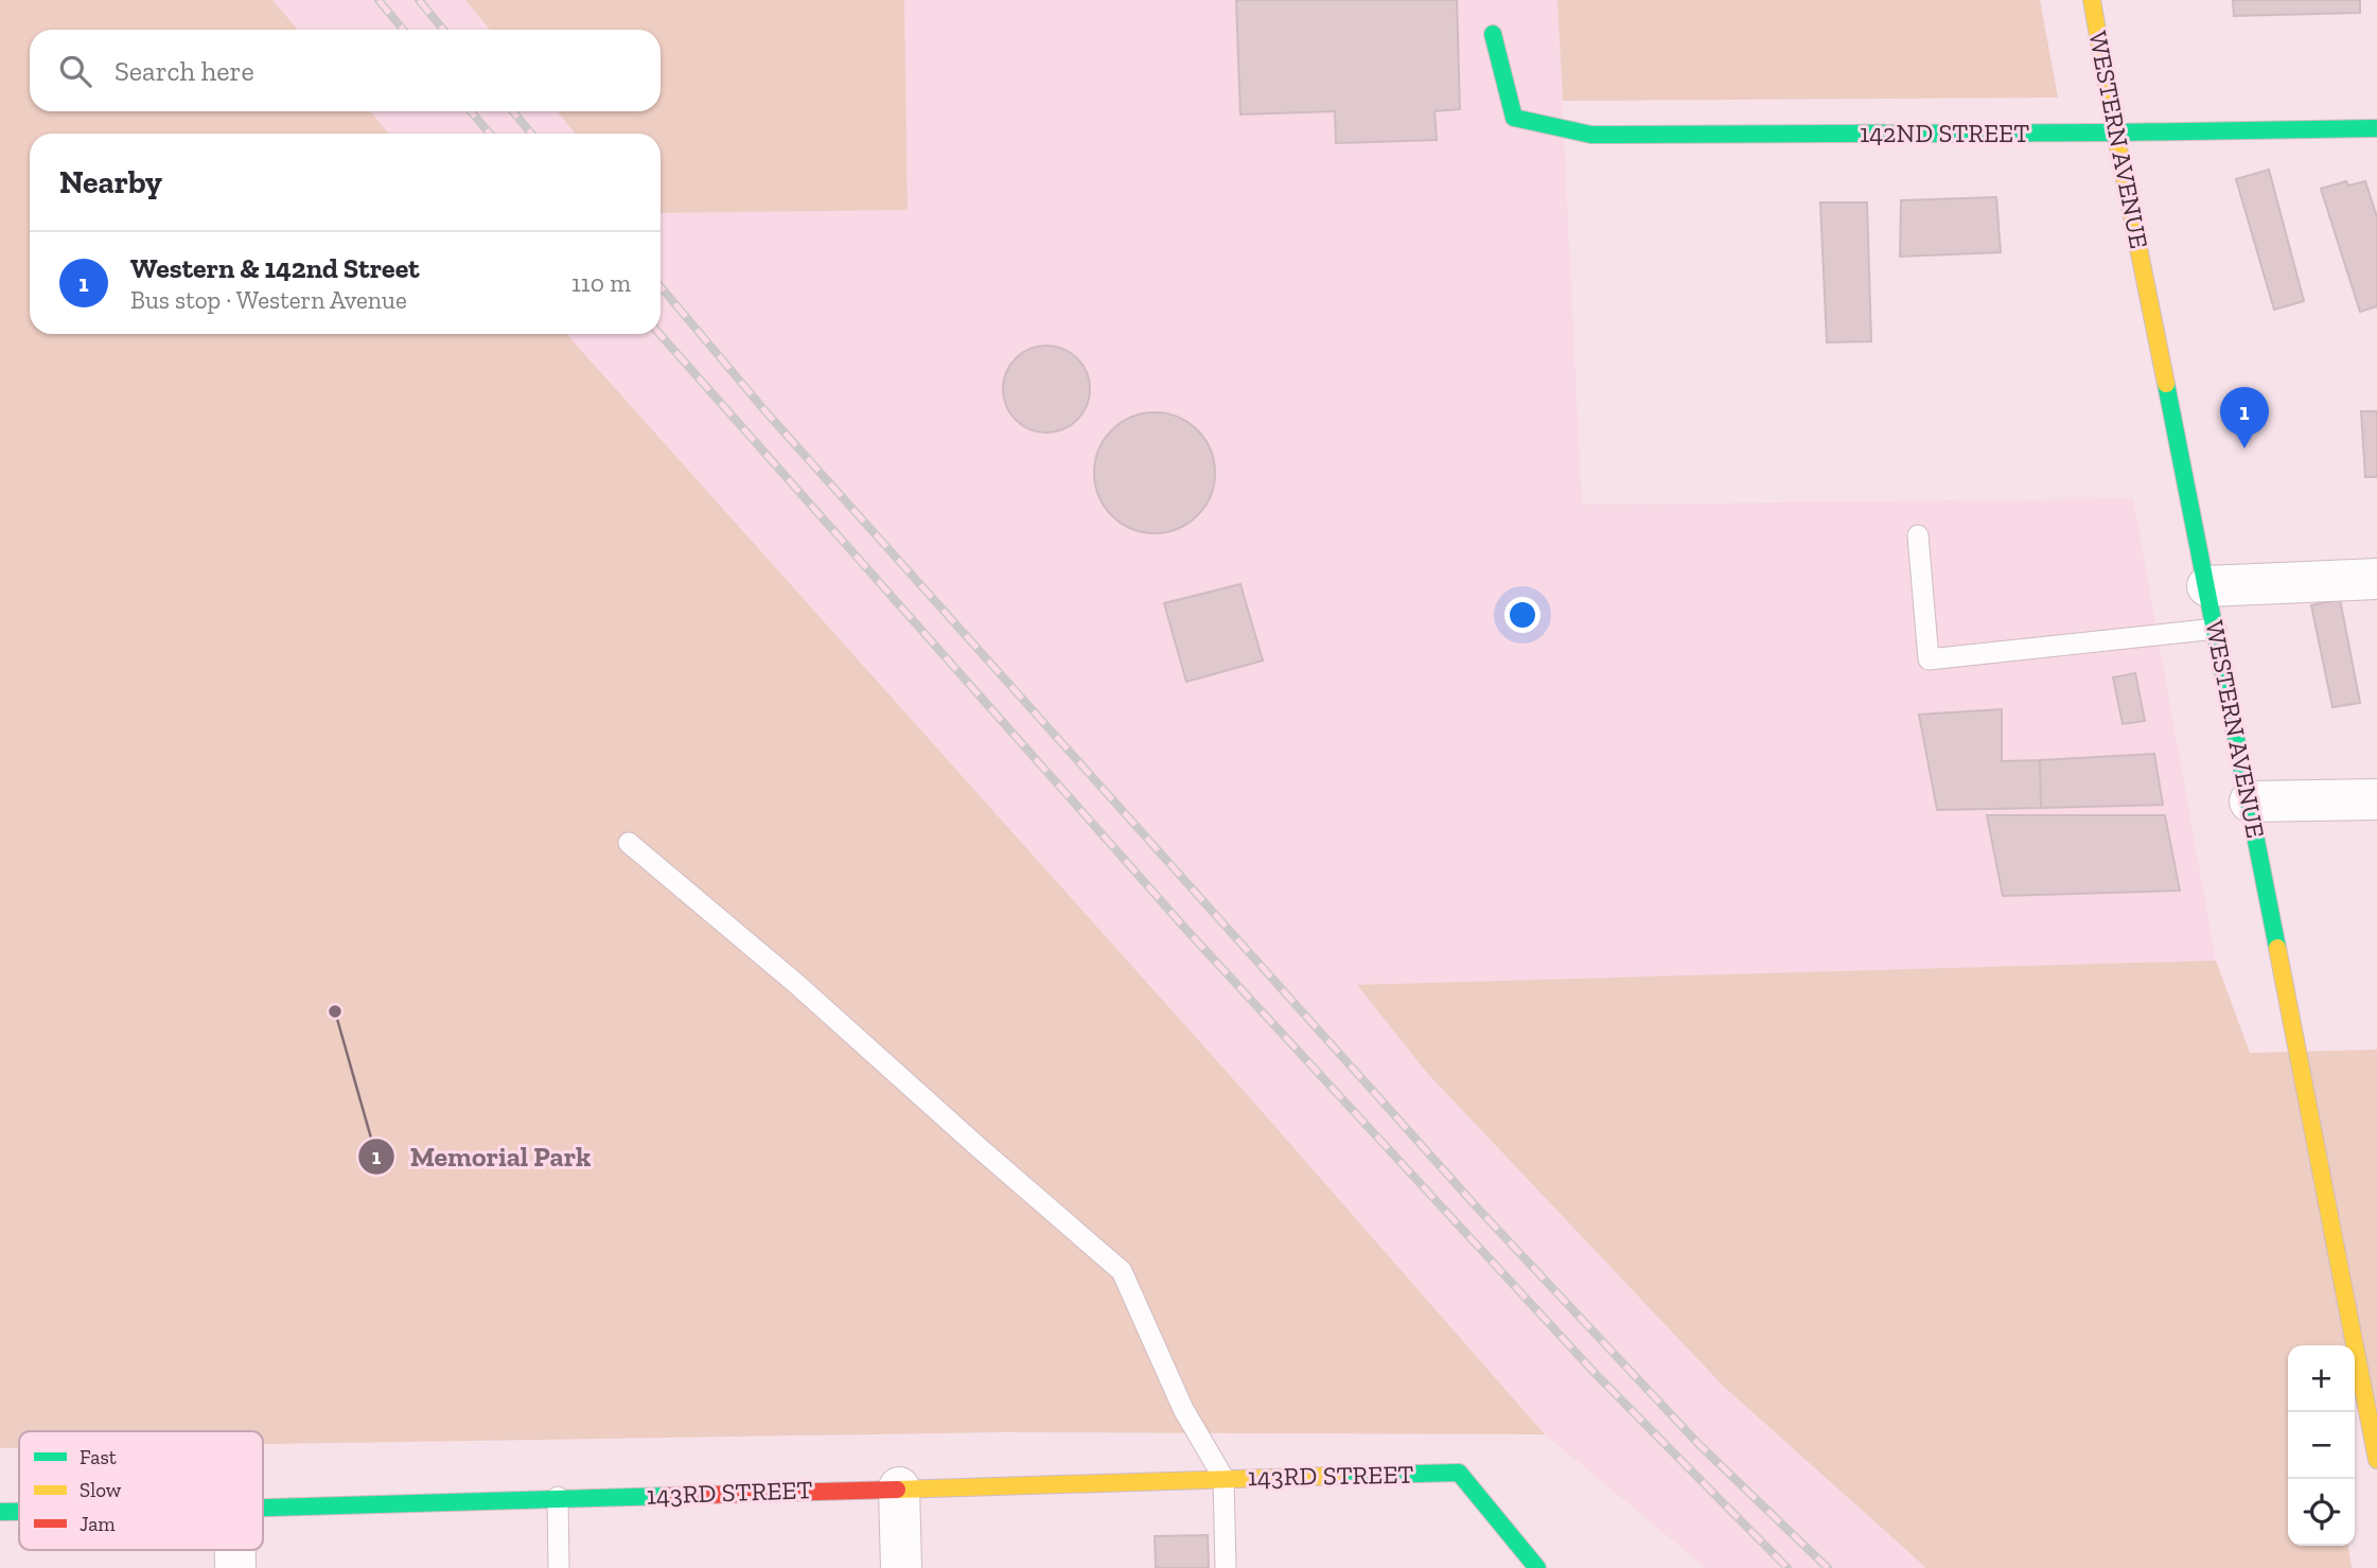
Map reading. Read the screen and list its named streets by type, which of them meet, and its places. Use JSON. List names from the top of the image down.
{
  "streets": {
    "street": ["142ND STREET", "WESTERN AVENUE", "143RD STREET"]
  },
  "crossings": [
    ["142ND STREET", "WESTERN AVENUE"]
  ],
  "places": ["Memorial Park"],
  "legend": ["Fast", "Slow", "Jam"],
  "page": {
    "search": "Search here",
    "heading": "Nearby",
    "list": [
      {
        "mark": "1",
        "name": "Western & 142nd Street",
        "note": "Bus stop · Western Avenue",
        "value": "110 m"
      }
    ],
    "pins": "1",
    "map_buttons": ["+", "−"]
  }
}
